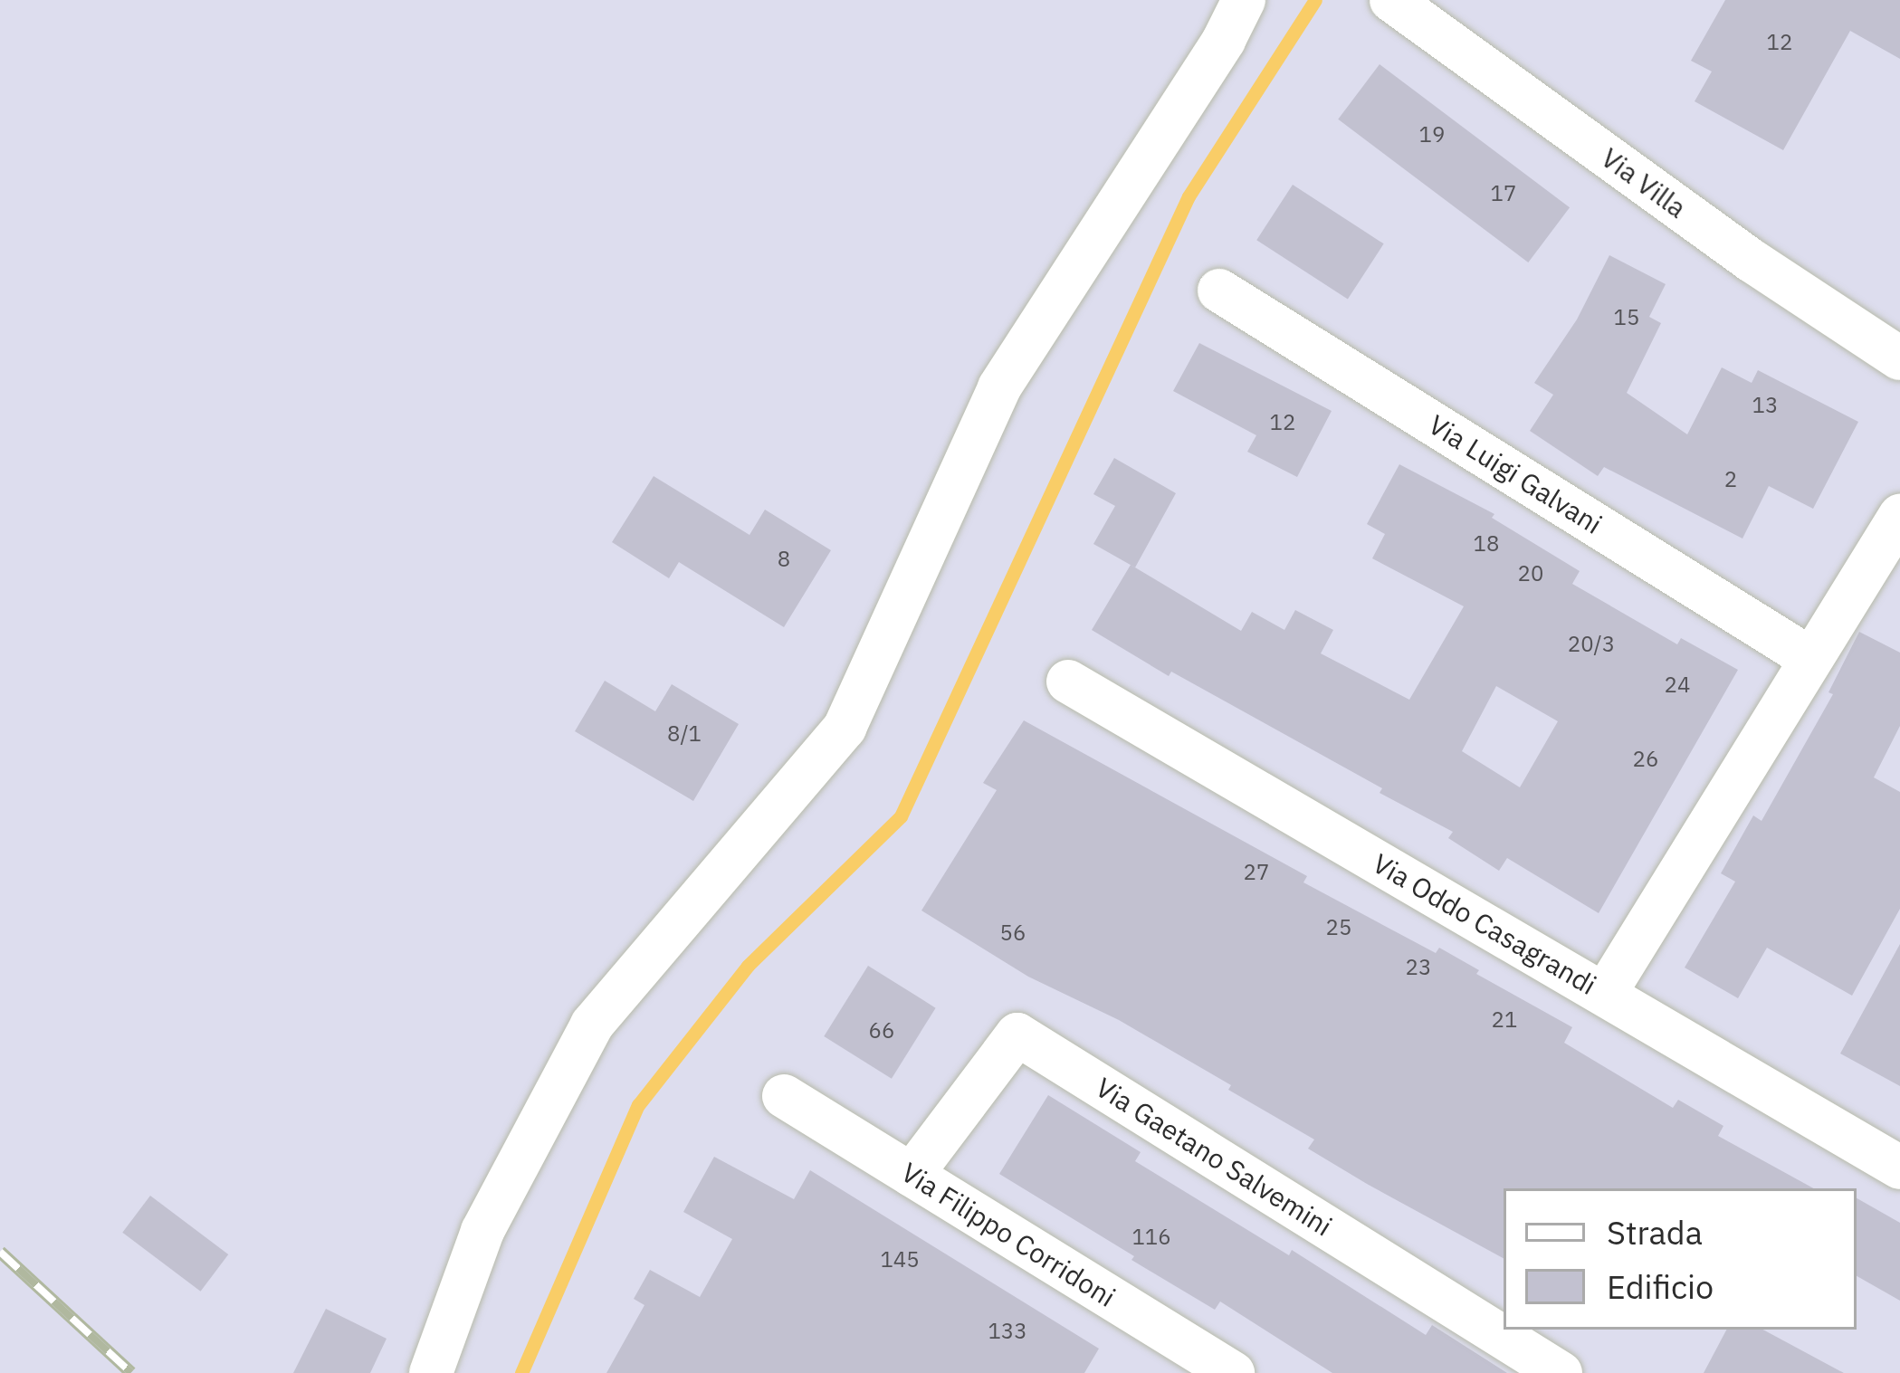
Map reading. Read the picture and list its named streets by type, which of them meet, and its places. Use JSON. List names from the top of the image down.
{
  "streets": {
    "street": [
      "Via Villa",
      "Via Luigi Galvani",
      "Via Oddo Casagrandi",
      "Via Gaetano Salvemini",
      "Via Filippo Corridoni"
    ]
  },
  "crossings": [
    ["Via Gaetano Salvemini", "Via Filippo Corridoni"]
  ],
  "house_numbers": [
    "12",
    "19",
    "17",
    "15",
    "13",
    "12",
    "2",
    "18",
    "8",
    "20",
    "20/3",
    "24",
    "8/1",
    "26",
    "27",
    "25",
    "56",
    "23",
    "21",
    "66",
    "116",
    "145",
    "133"
  ],
  "legend": ["Strada", "Edificio"]
}
